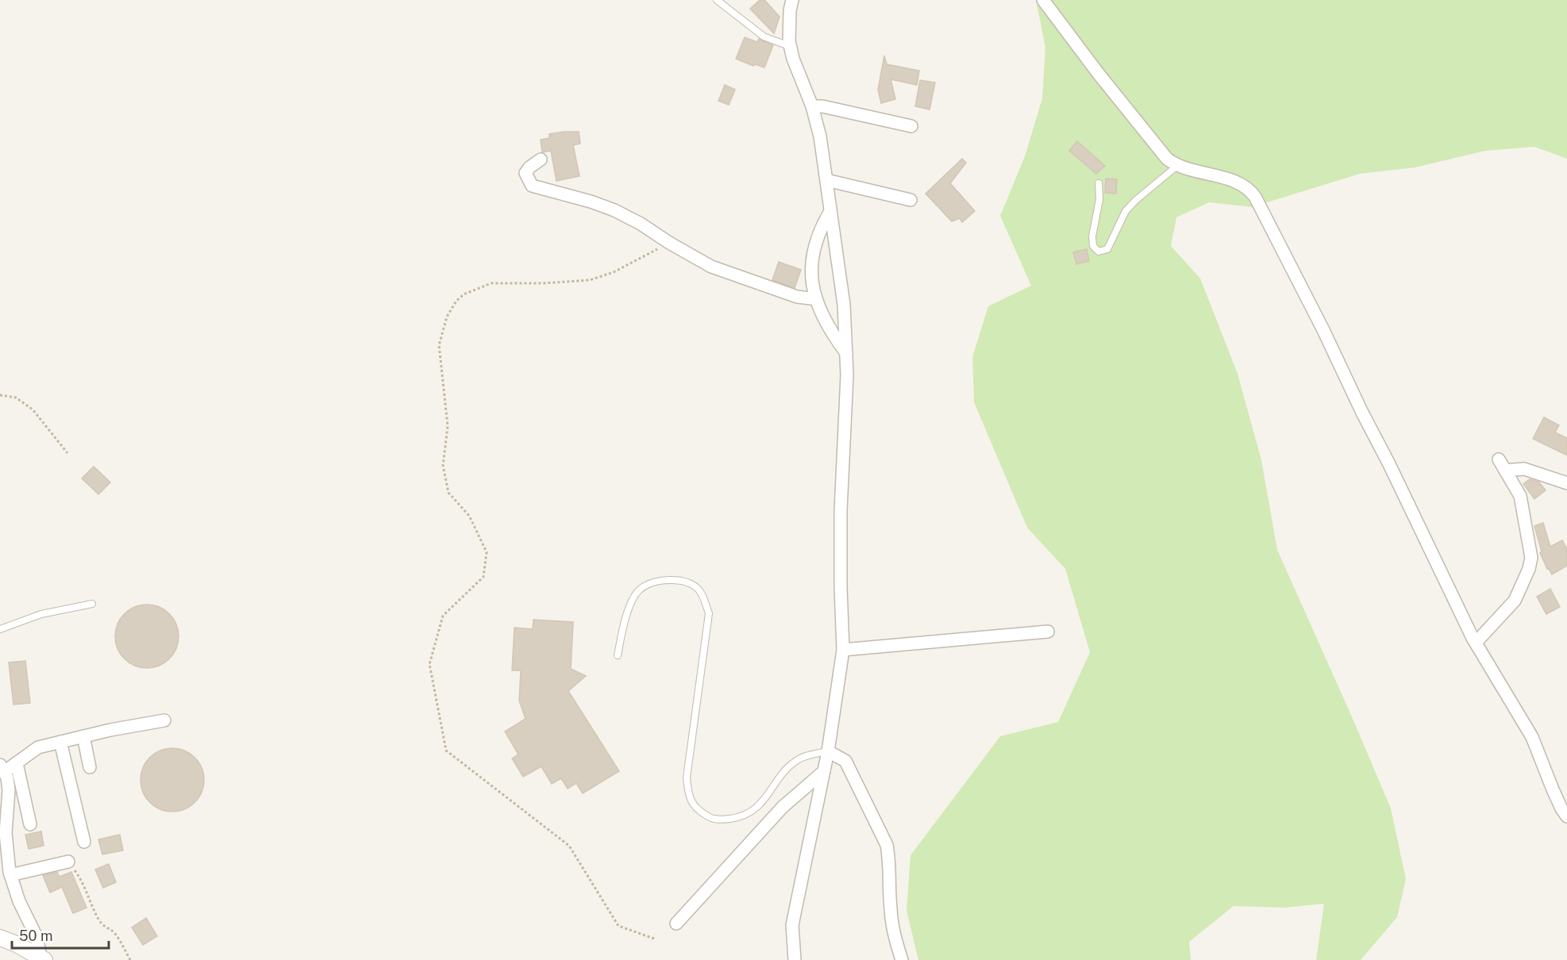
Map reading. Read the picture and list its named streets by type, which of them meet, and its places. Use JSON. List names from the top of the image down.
{
  "scale_bar": "50 m"
}
